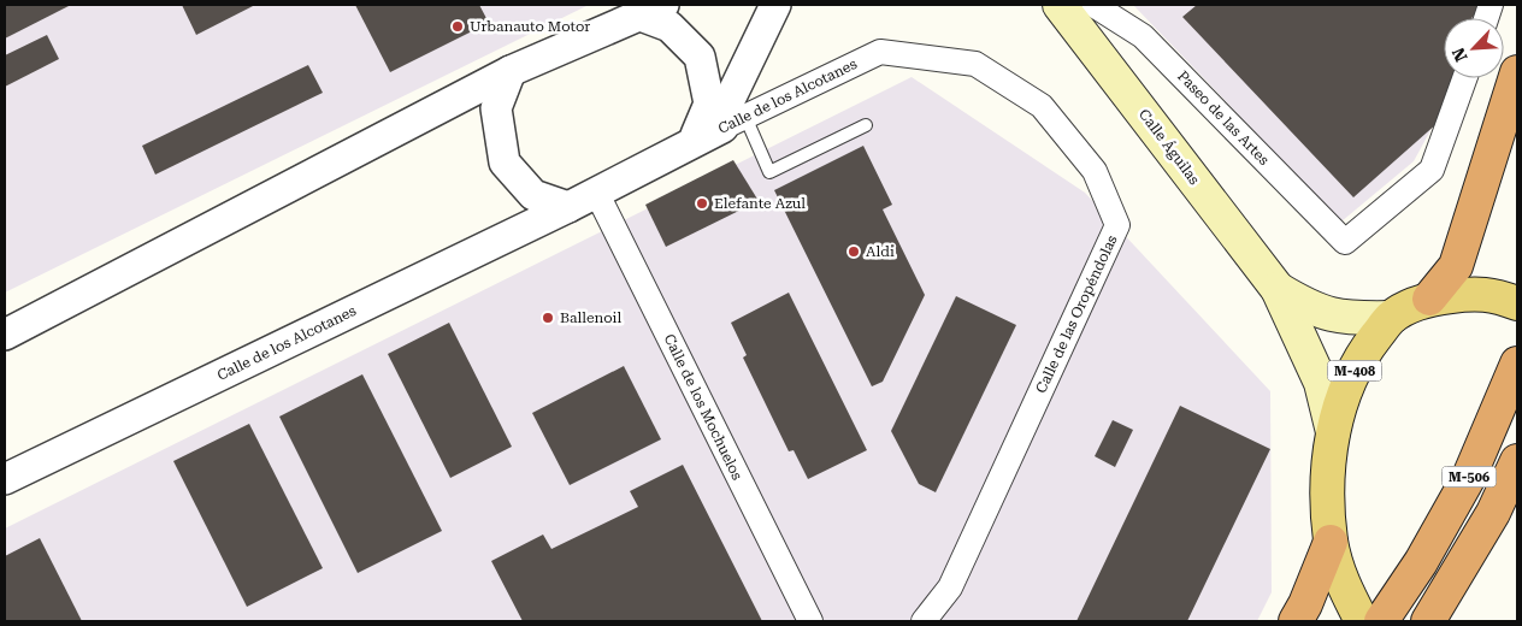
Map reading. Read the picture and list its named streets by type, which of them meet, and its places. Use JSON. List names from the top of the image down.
{
  "streets": {
    "highway": ["M-506"],
    "main road": ["Calle Águilas", "M-408"],
    "street": [
      "Calle de los Alcotanes",
      "Paseo de las Artes",
      "Calle de las Oropéndolas",
      "Calle de los Mochuelos"
    ]
  },
  "crossings": [
    ["Calle de los Alcotanes", "Calle de las Oropéndolas"],
    ["Calle de los Alcotanes", "Calle de los Mochuelos"]
  ],
  "places": [
    "Urbanauto Motor",
    "Elefante Azul",
    "Aldi",
    "Ballenoil"
  ],
  "north": "bottom left"
}
